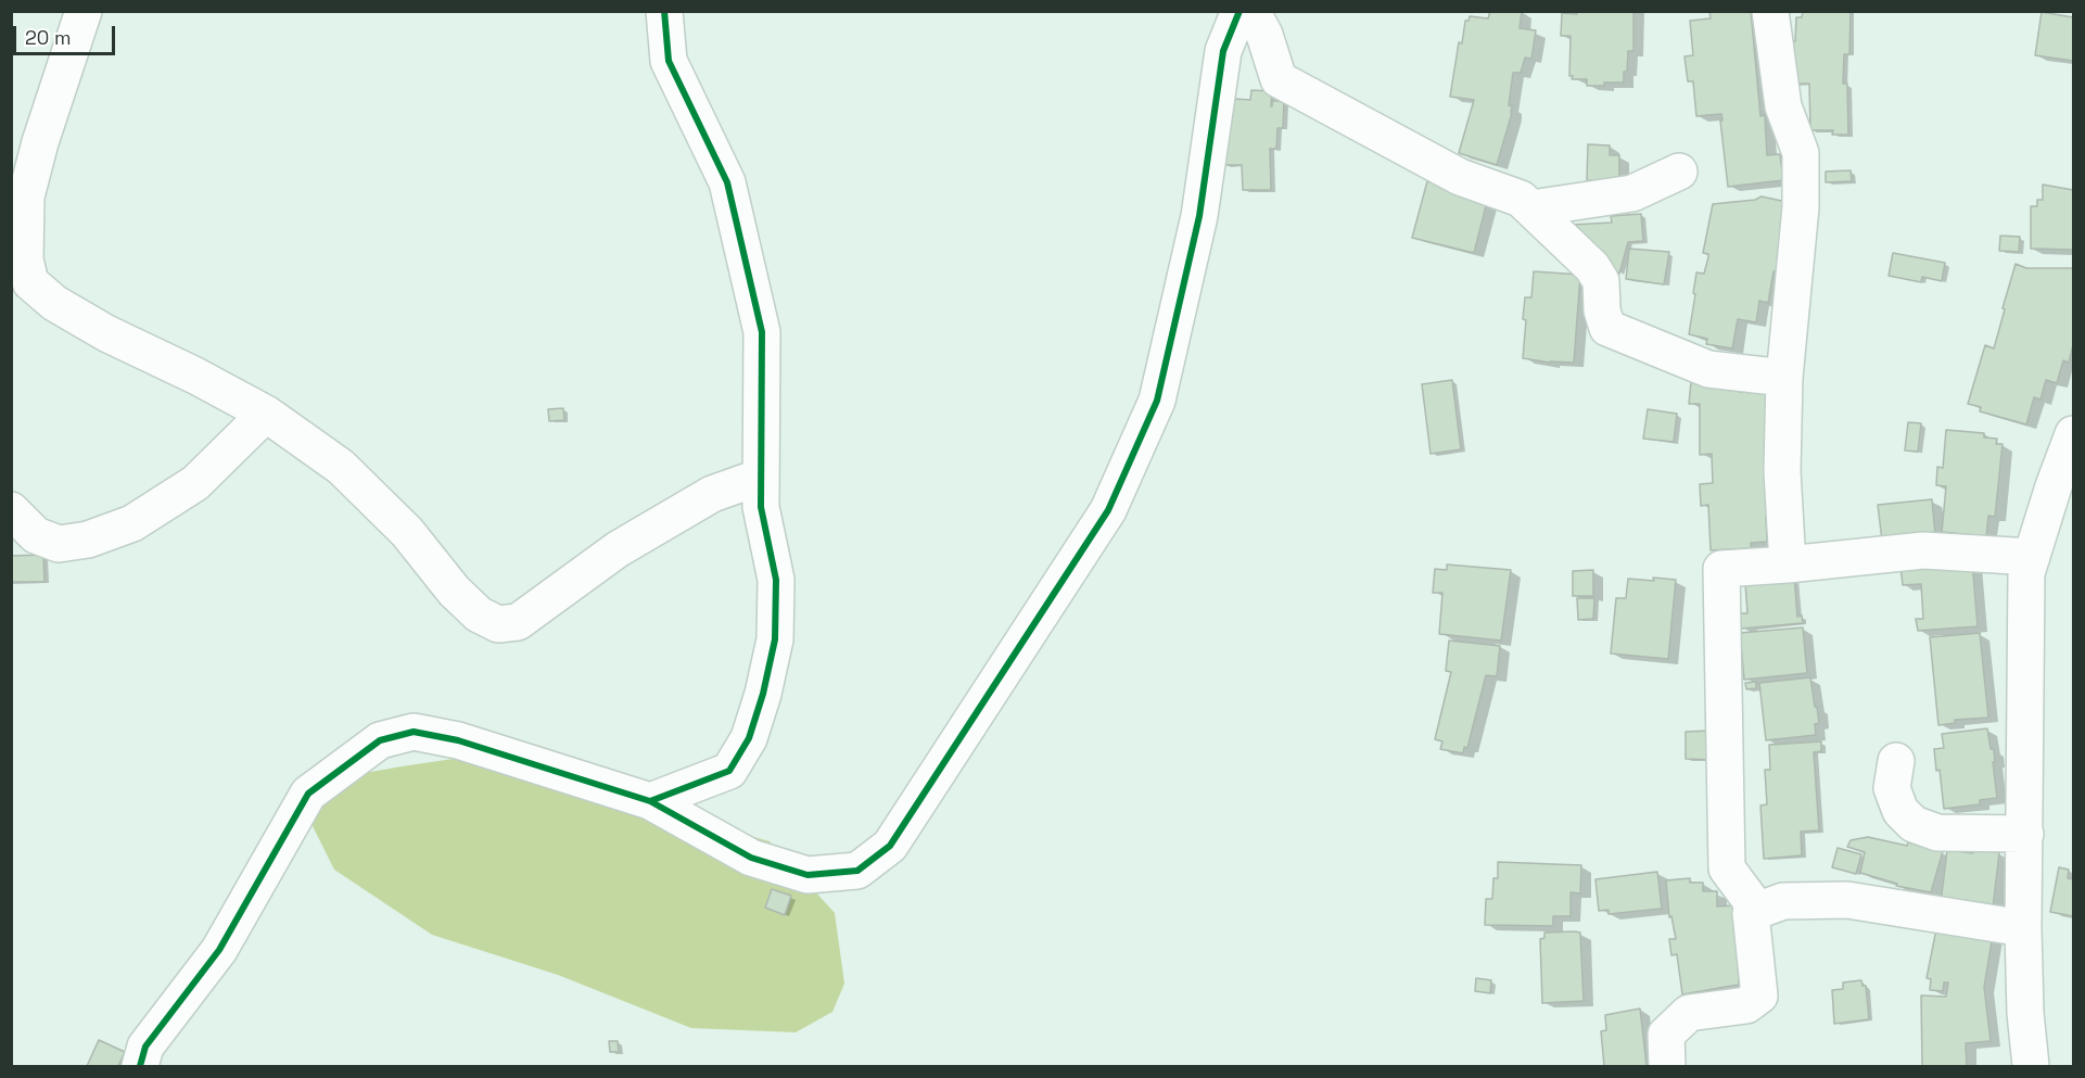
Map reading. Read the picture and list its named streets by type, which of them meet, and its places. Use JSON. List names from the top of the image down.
{
  "scale_bar": "20 m"
}
